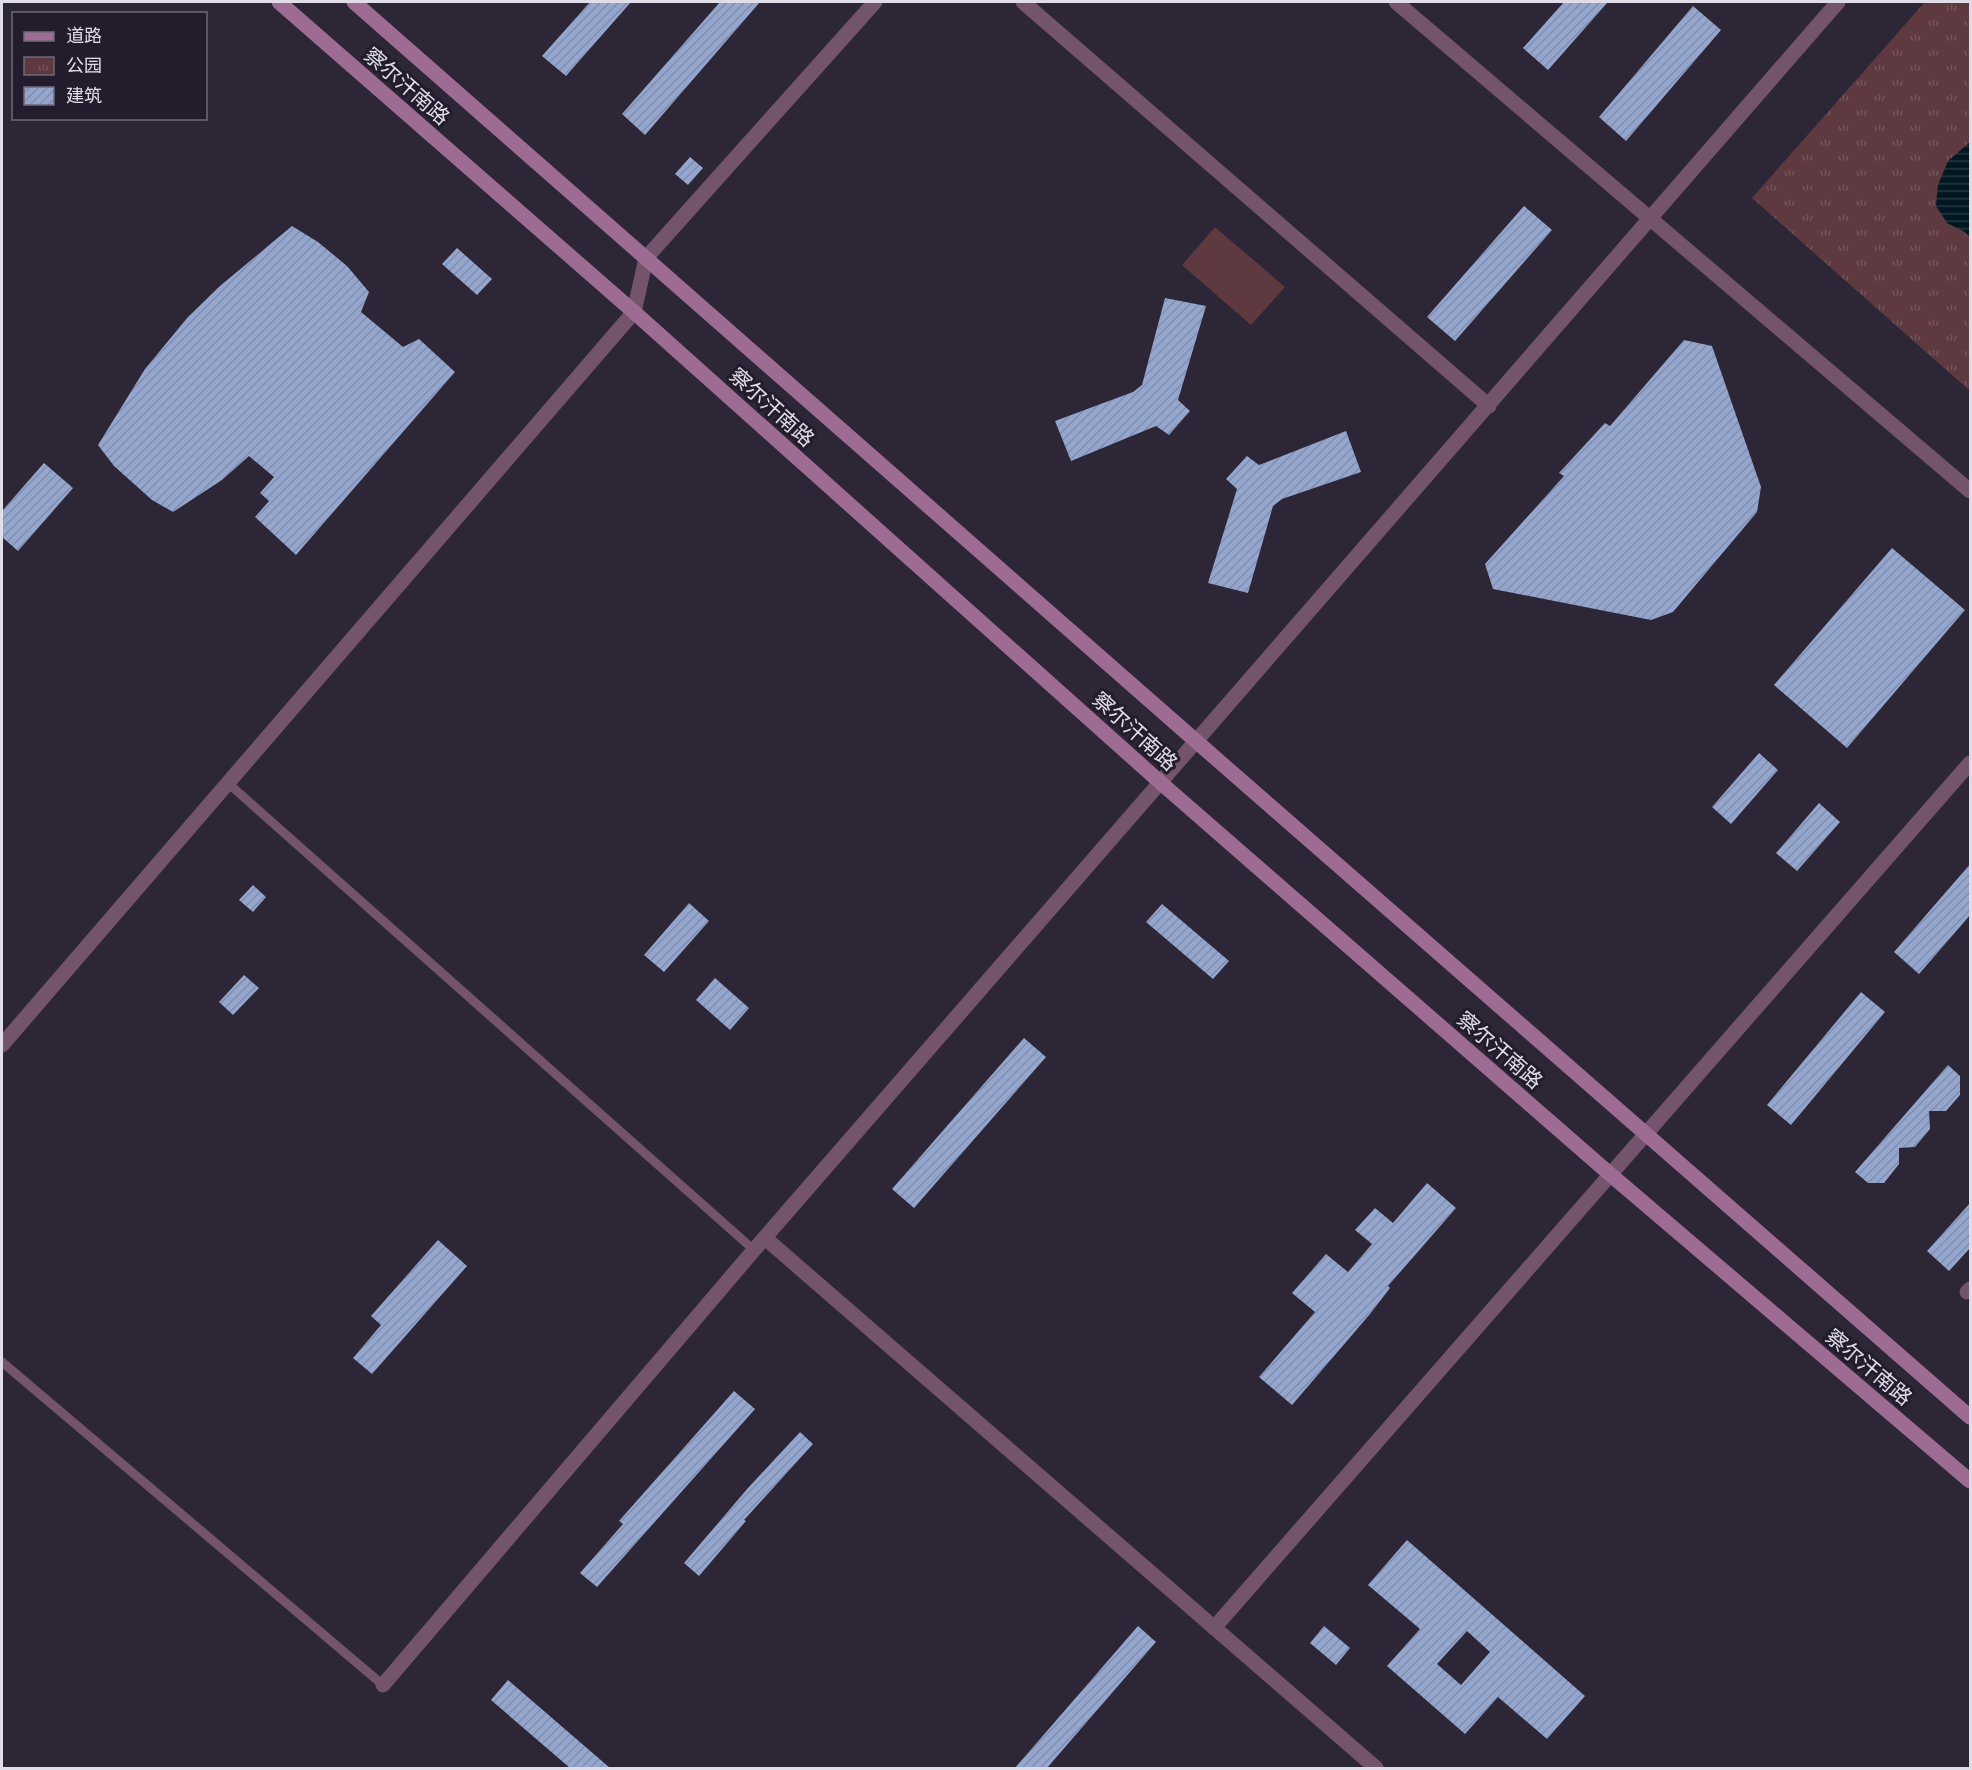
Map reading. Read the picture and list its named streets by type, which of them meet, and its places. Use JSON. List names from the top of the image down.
{
  "streets": {
    "main road": ["察尔汗南路"]
  },
  "legend": ["道路", "公园", "建筑"]
}
